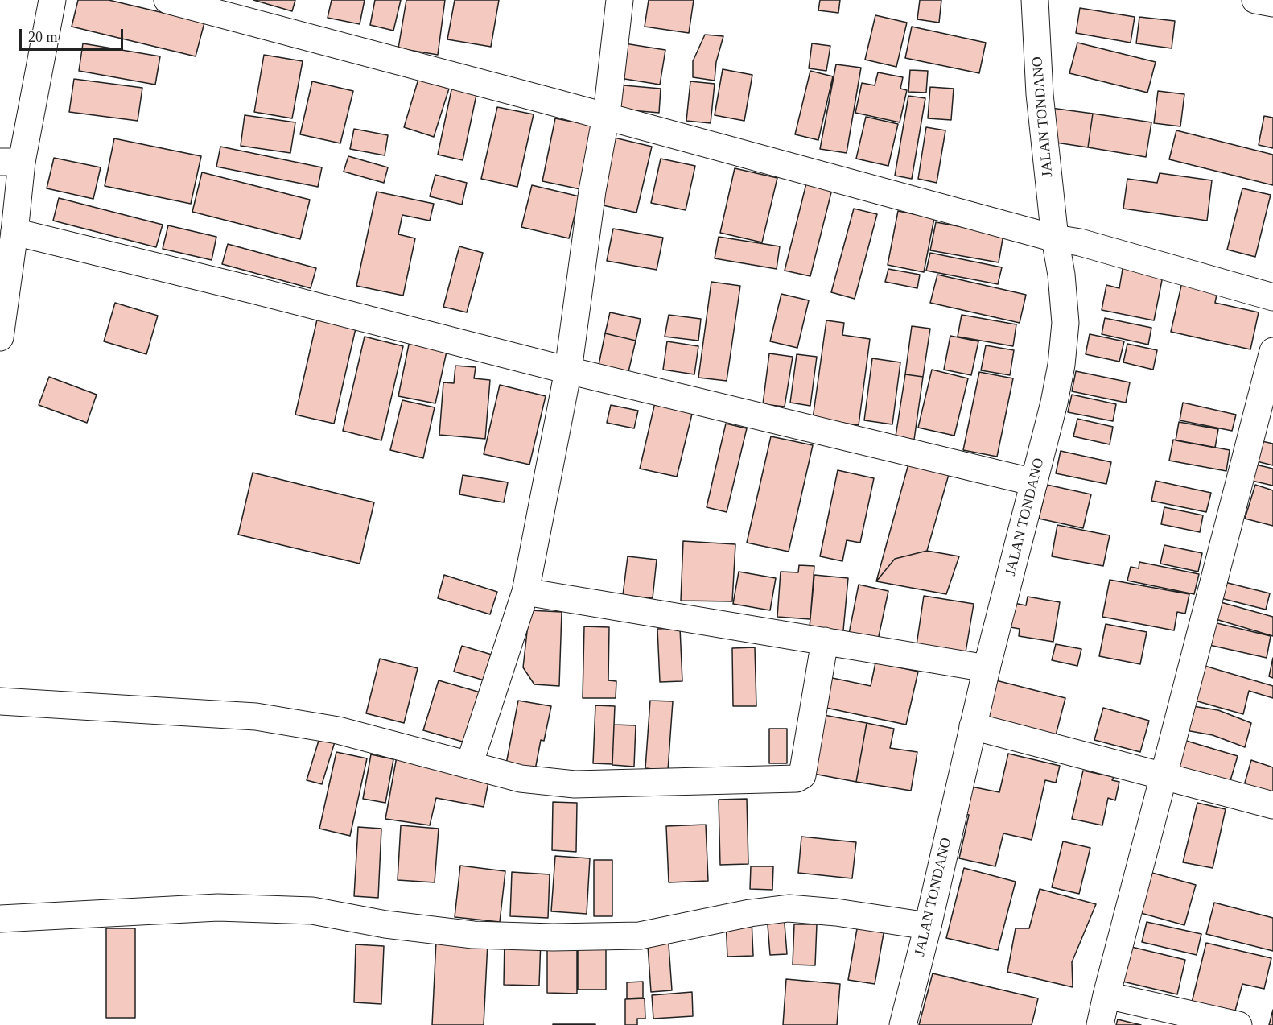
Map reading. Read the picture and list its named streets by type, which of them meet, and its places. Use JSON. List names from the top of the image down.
{
  "streets": {
    "street": ["JALAN TONDANO"]
  },
  "scale_bar": "20 m"
}
